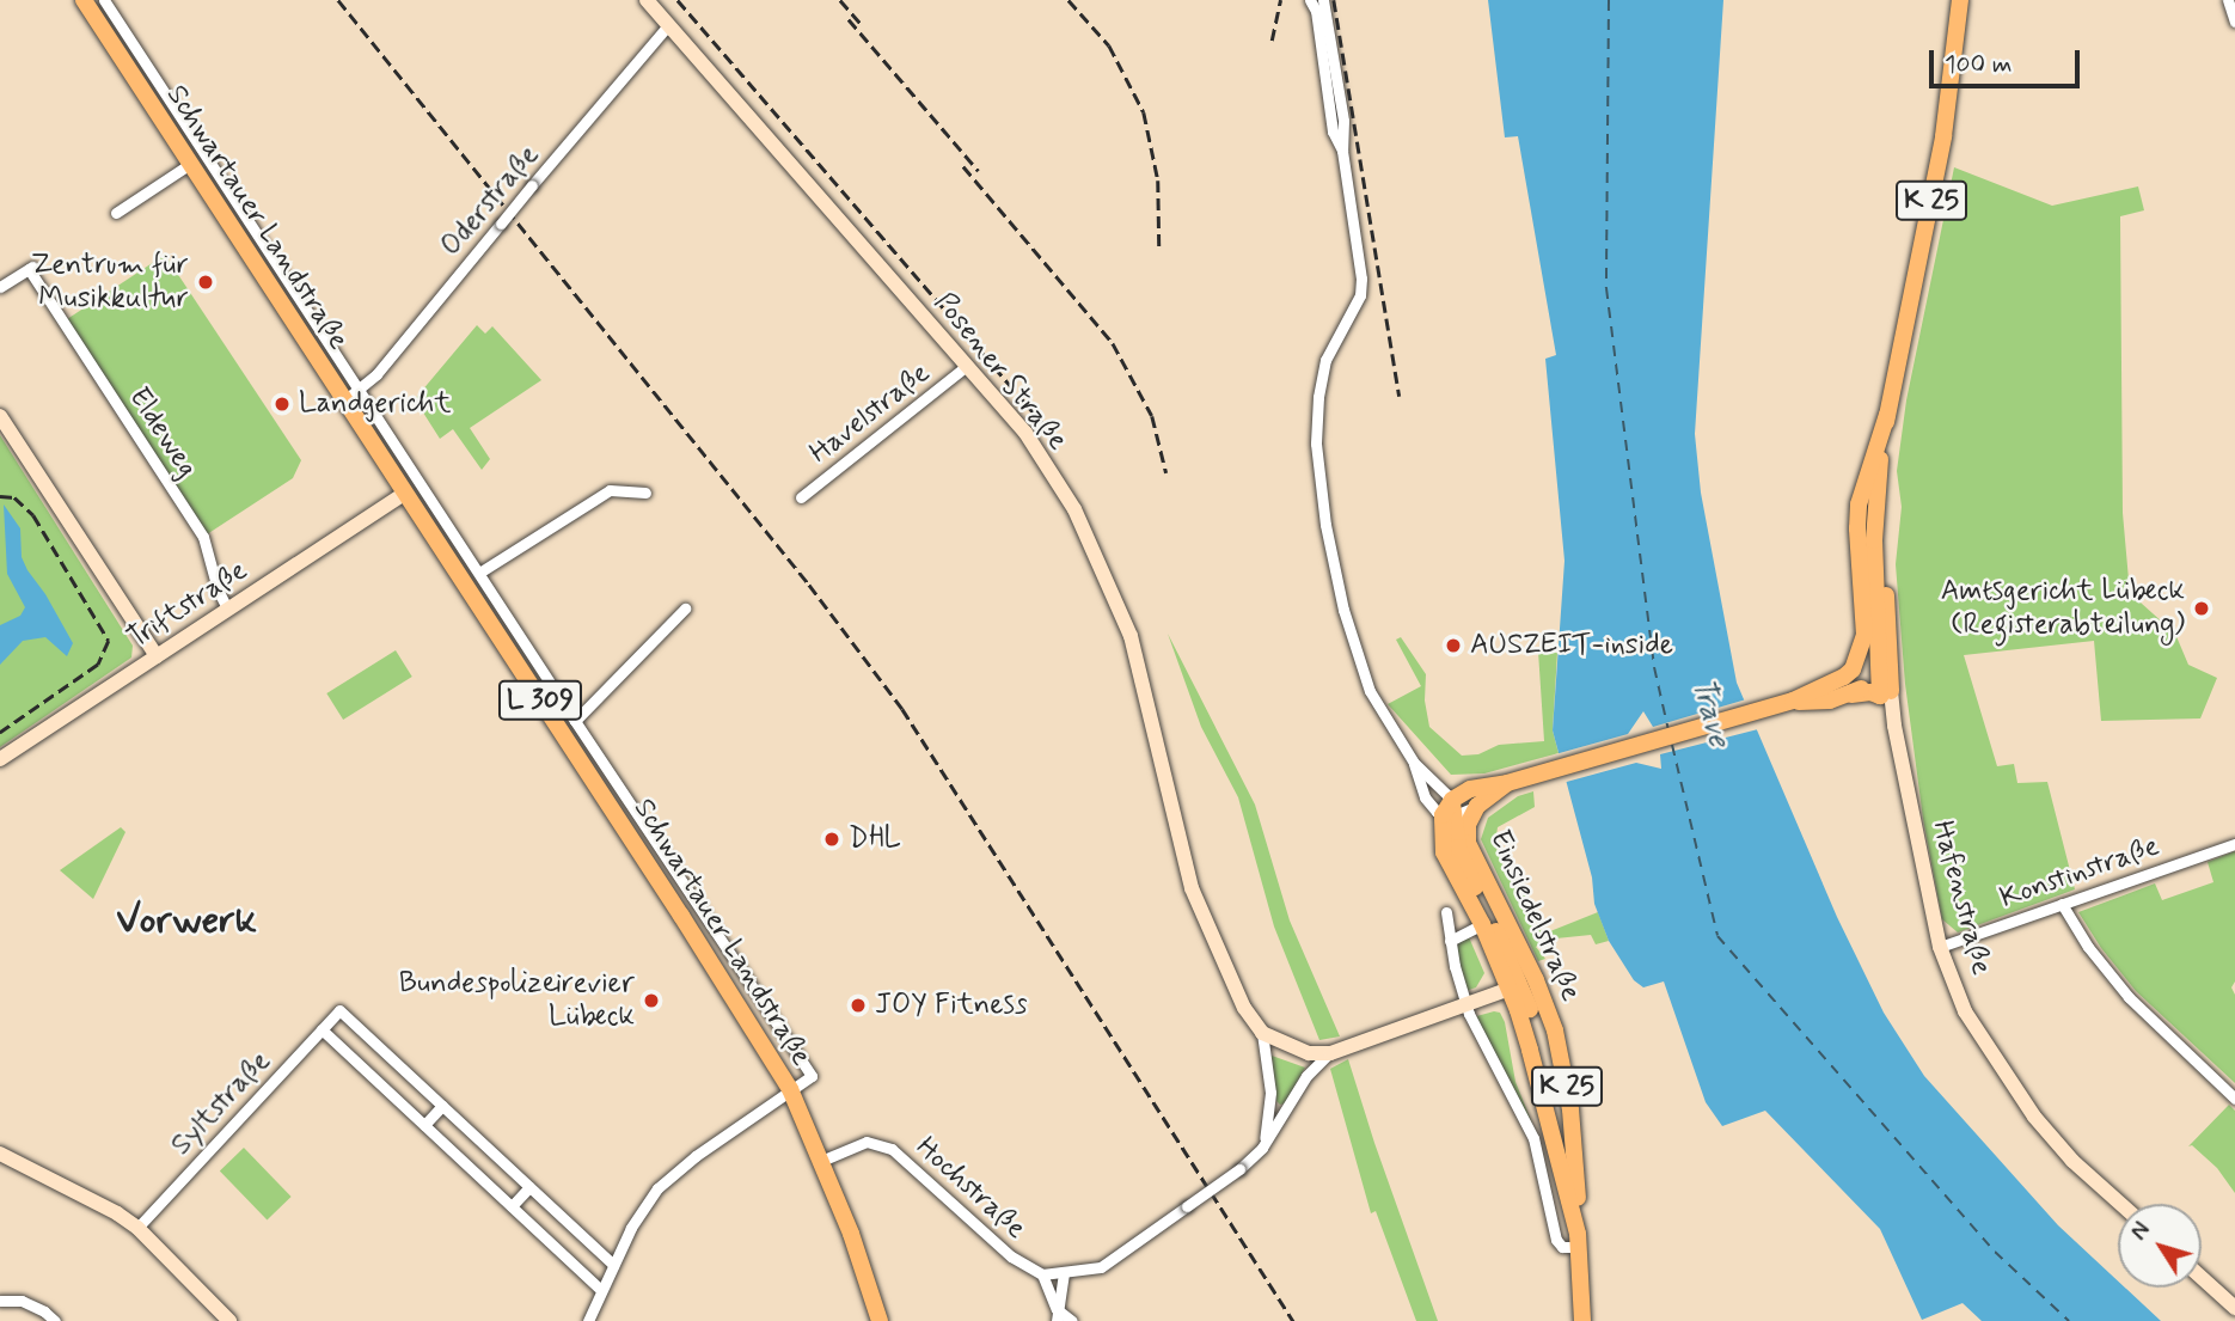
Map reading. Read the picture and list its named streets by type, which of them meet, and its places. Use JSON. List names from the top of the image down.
{
  "streets": {
    "main road": [
      "K 25",
      "Schwartauer Landstraße",
      "L 309",
      "Hafenstraße",
      "Einsiedelstraße"
    ],
    "street": [
      "Oderstraße",
      "Posener Straße",
      "Havelstraße",
      "Eldeweg",
      "Triftstraße",
      "Konstinstraße",
      "Syltstraße",
      "Hochstraße"
    ]
  },
  "crossings": [
    ["Oderstraße", "Schwartauer Landstraße"],
    ["Oderstraße", "Posener Straße"],
    ["K 25", "Hafenstraße"],
    ["K 25", "Einsiedelstraße"],
    ["Schwartauer Landstraße", "Triftstraße"],
    ["Schwartauer Landstraße", "L 309"],
    ["Posener Straße", "Havelstraße"],
    ["Posener Straße", "Hochstraße"],
    ["Eldeweg", "Triftstraße"],
    ["L 309", "Hochstraße"],
    ["Konstinstraße", "Hafenstraße"]
  ],
  "districts": ["Vorwerk"],
  "water": ["Trave"],
  "places": [
    "Zentrum für Musikkultur",
    "Landgericht",
    "Amtsgericht Lübeck (Registerabteilung)",
    "AUSZEIT-inside",
    "DHL",
    "Bundespolizeirevier Lübeck",
    "JOY Fitness"
  ],
  "scale_bar": "100 m",
  "north": "top left"
}
